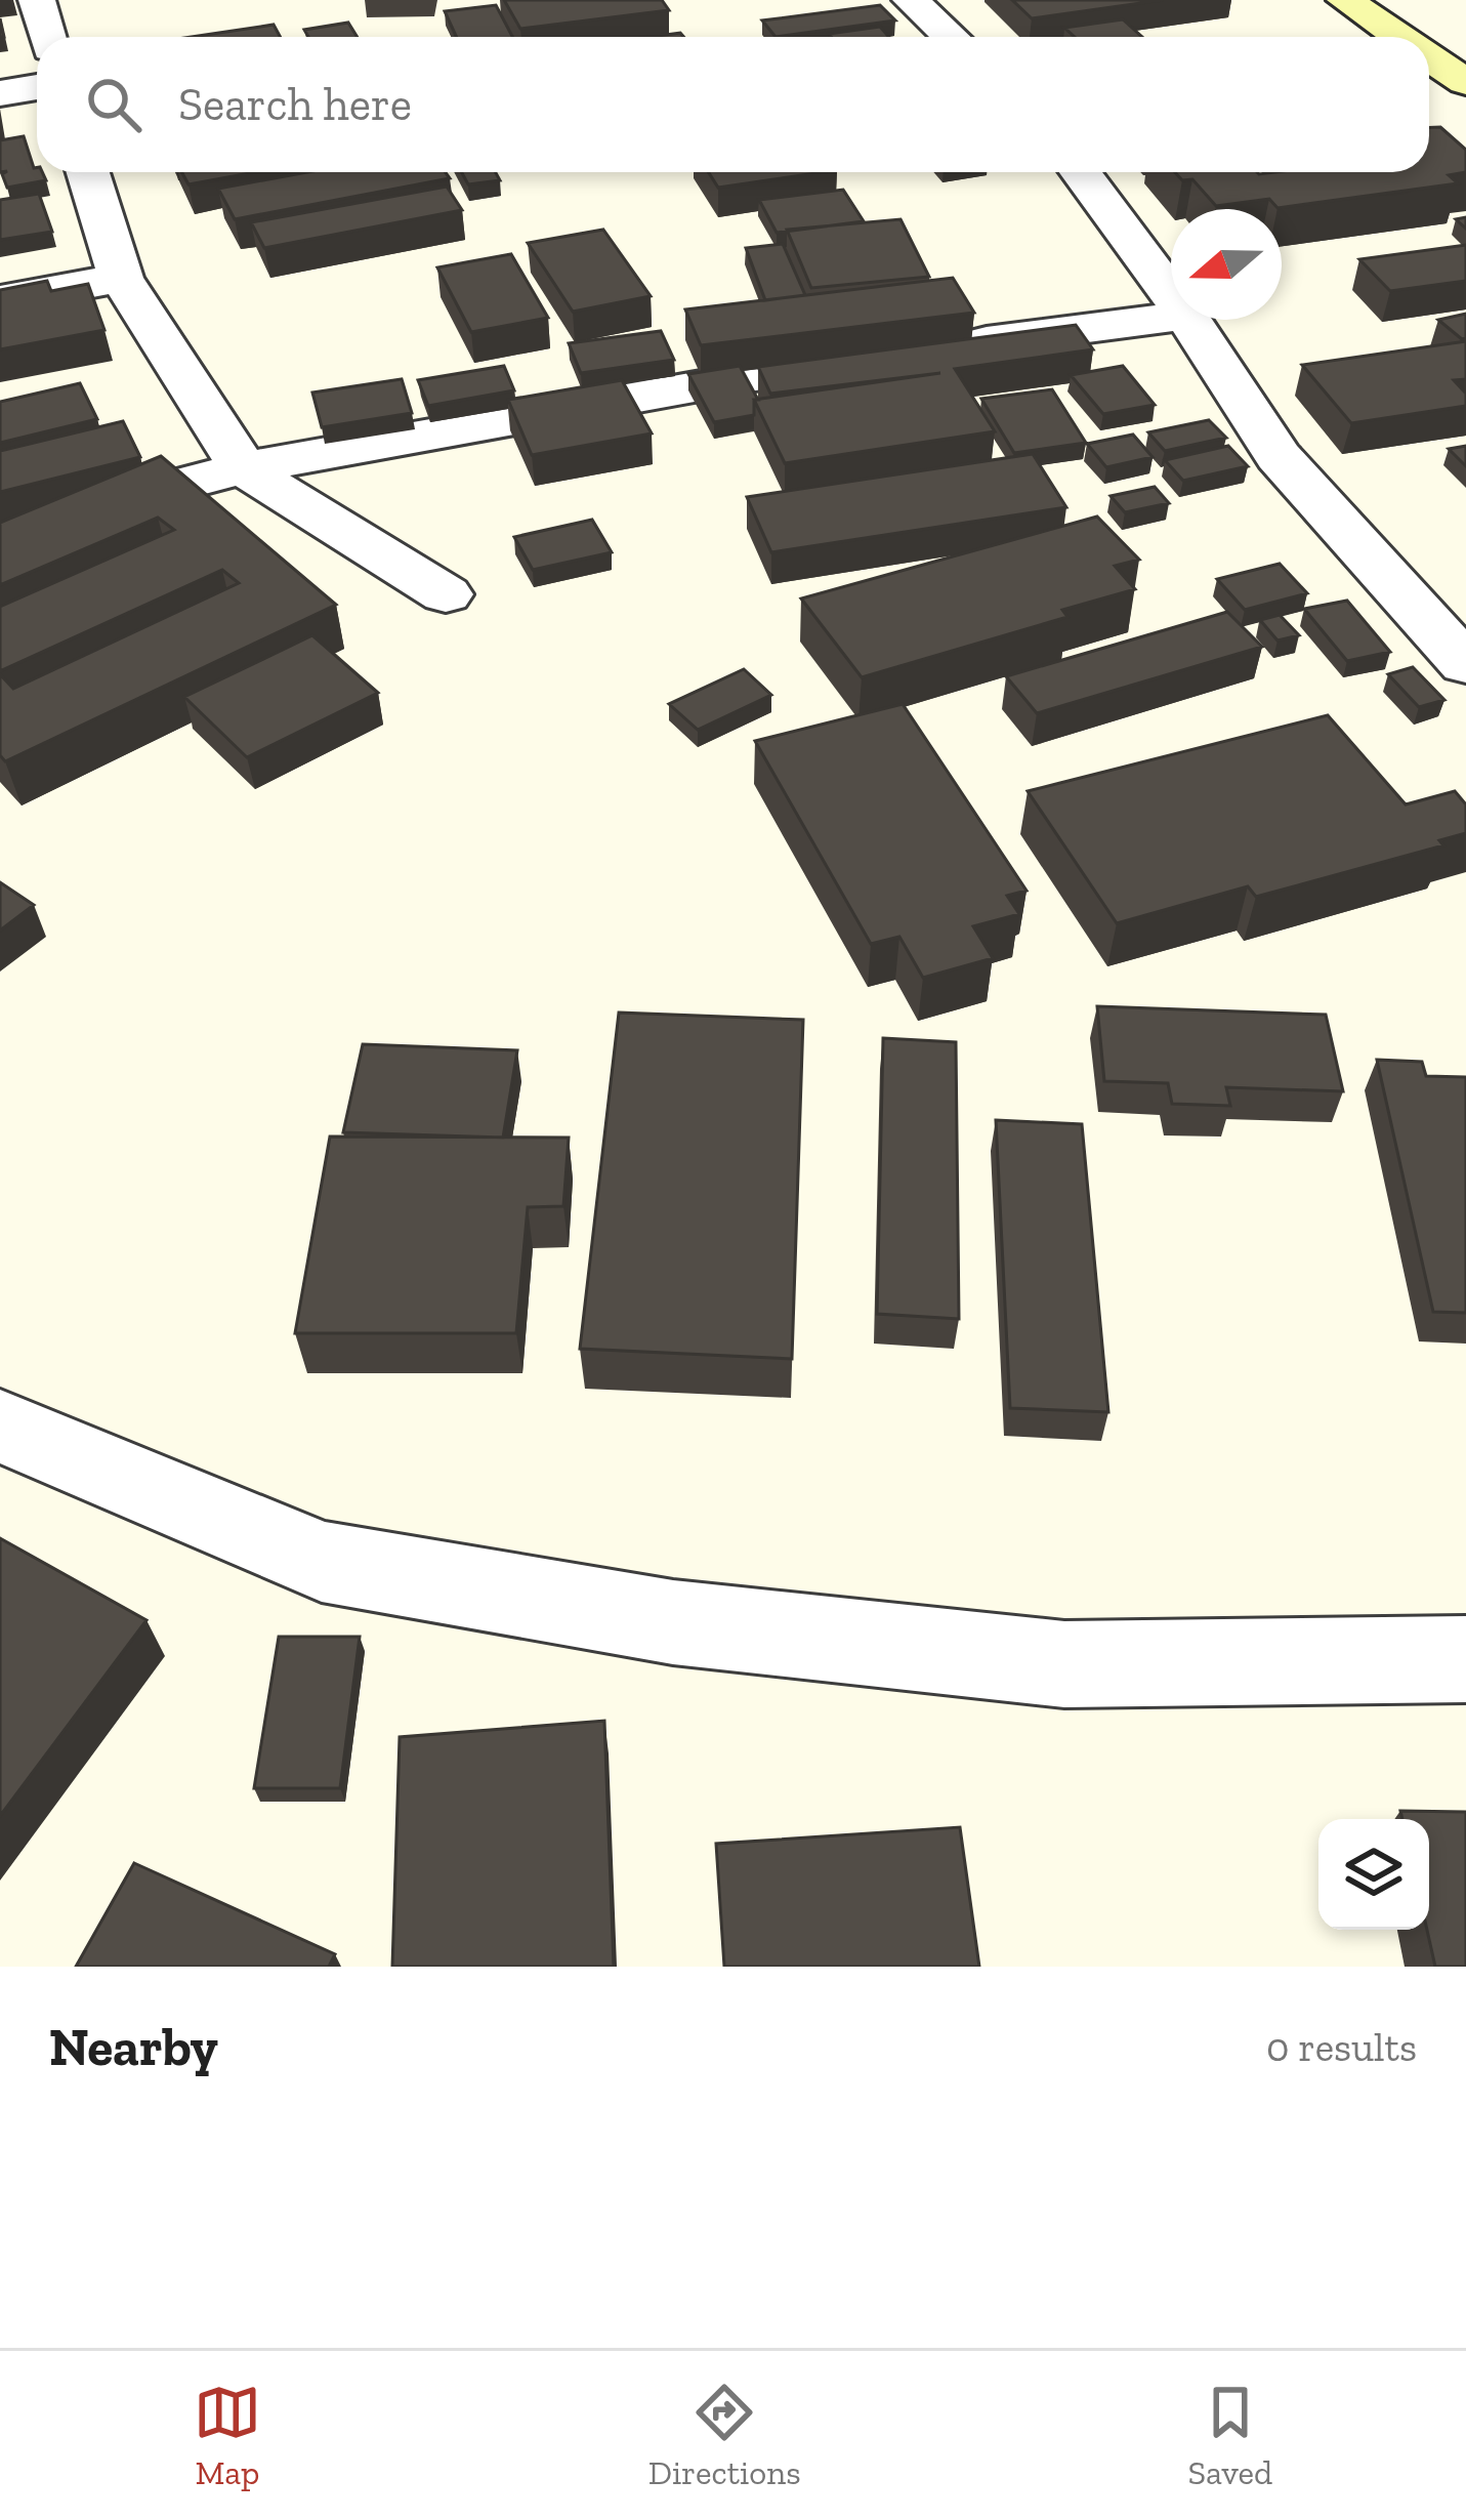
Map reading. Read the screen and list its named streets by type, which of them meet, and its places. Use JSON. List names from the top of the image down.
{
  "north": "left",
  "page": {
    "search": "Search here",
    "heading": ["Nearby", "0 results"],
    "nav": ["Map", "Directions", "Saved"]
  }
}
